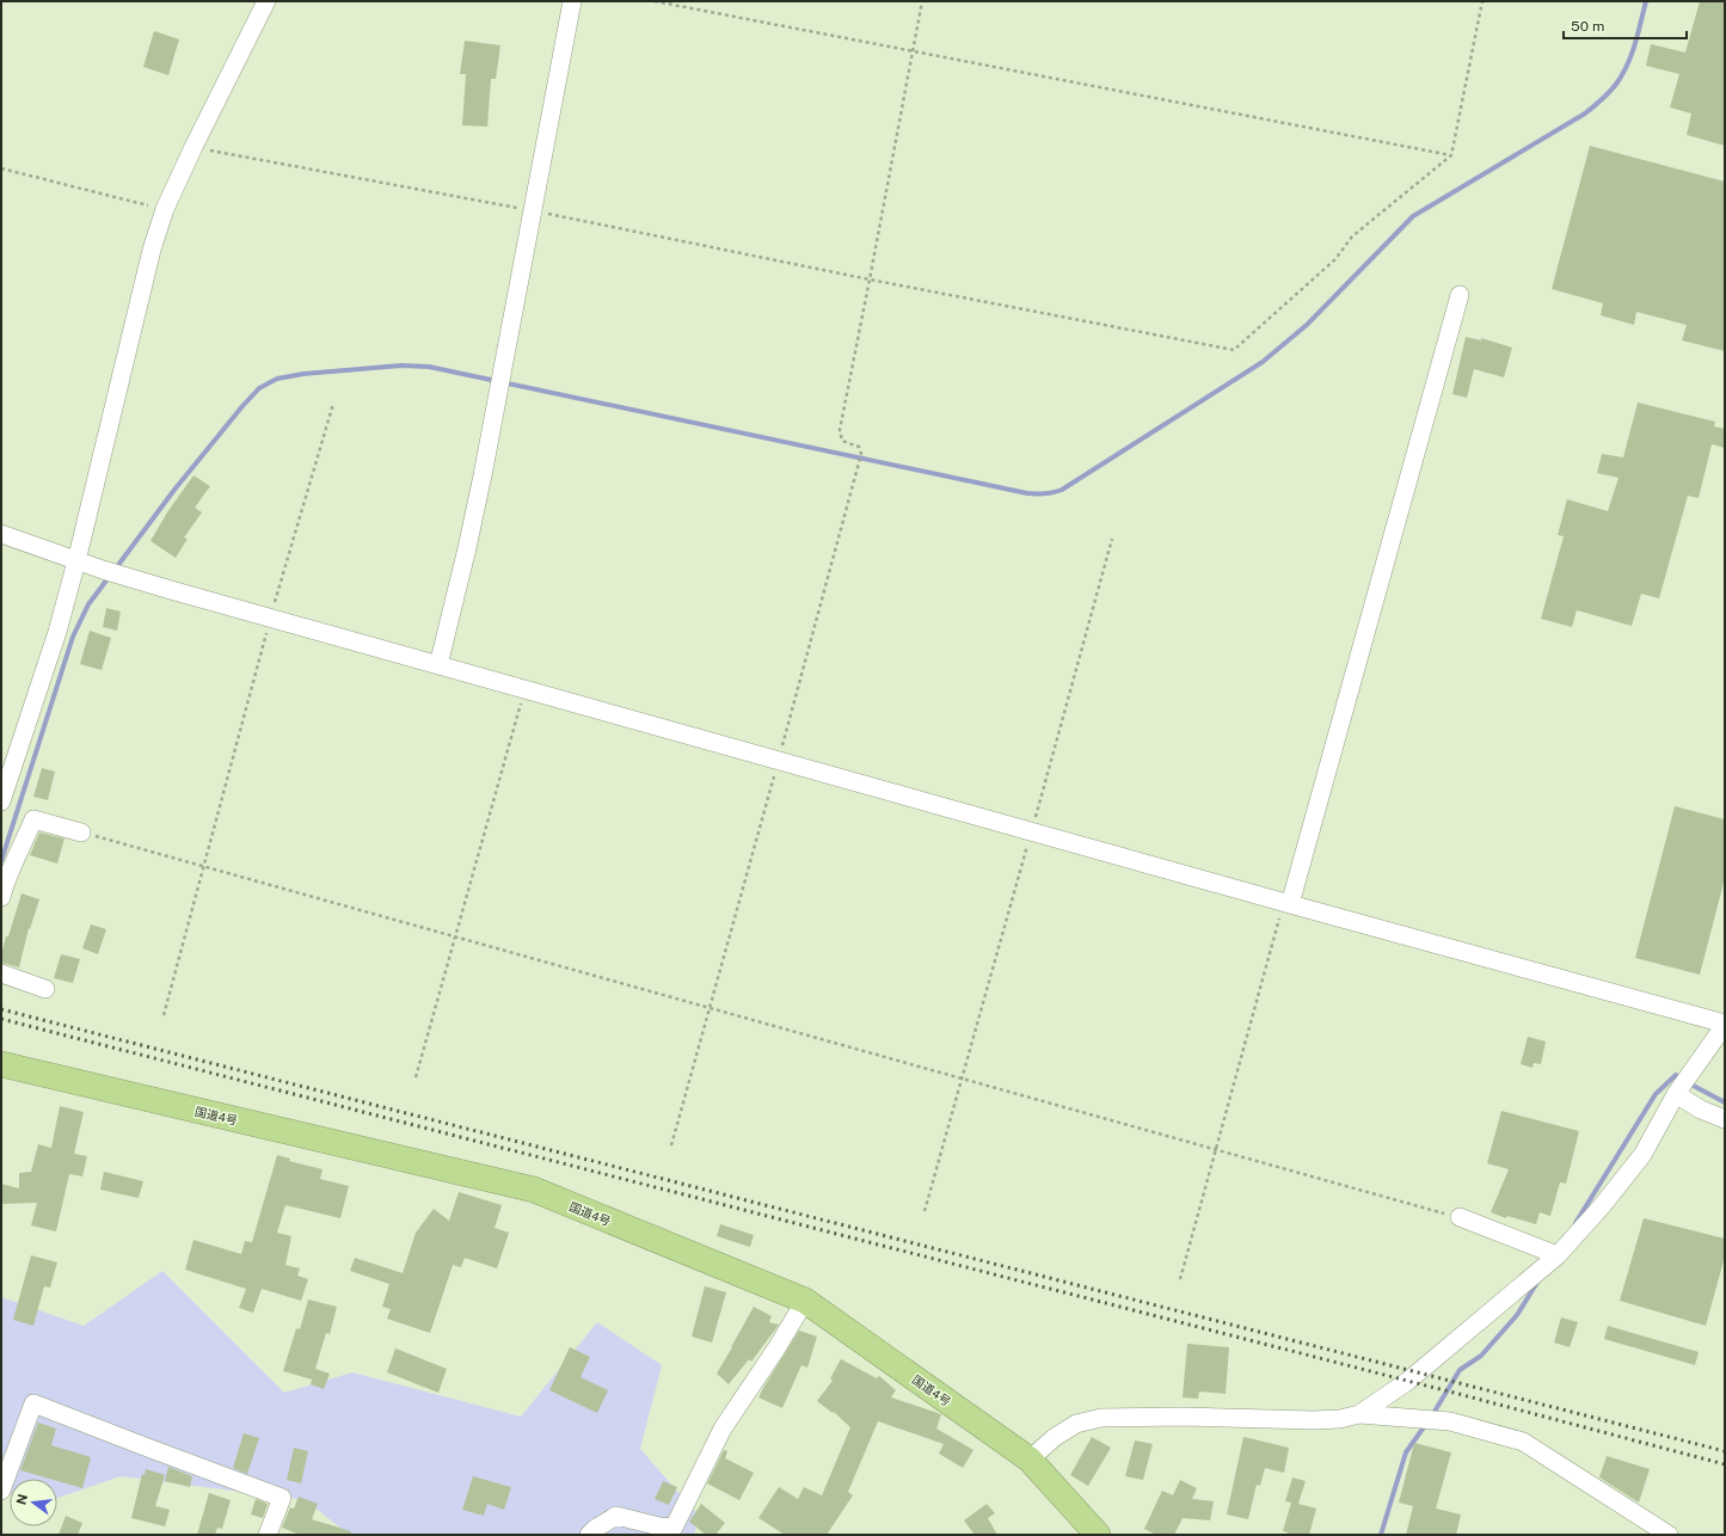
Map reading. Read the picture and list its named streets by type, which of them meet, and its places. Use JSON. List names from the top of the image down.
{
  "streets": {
    "highway": ["国道4号"]
  },
  "scale_bar": "50 m",
  "north": "left"
}
